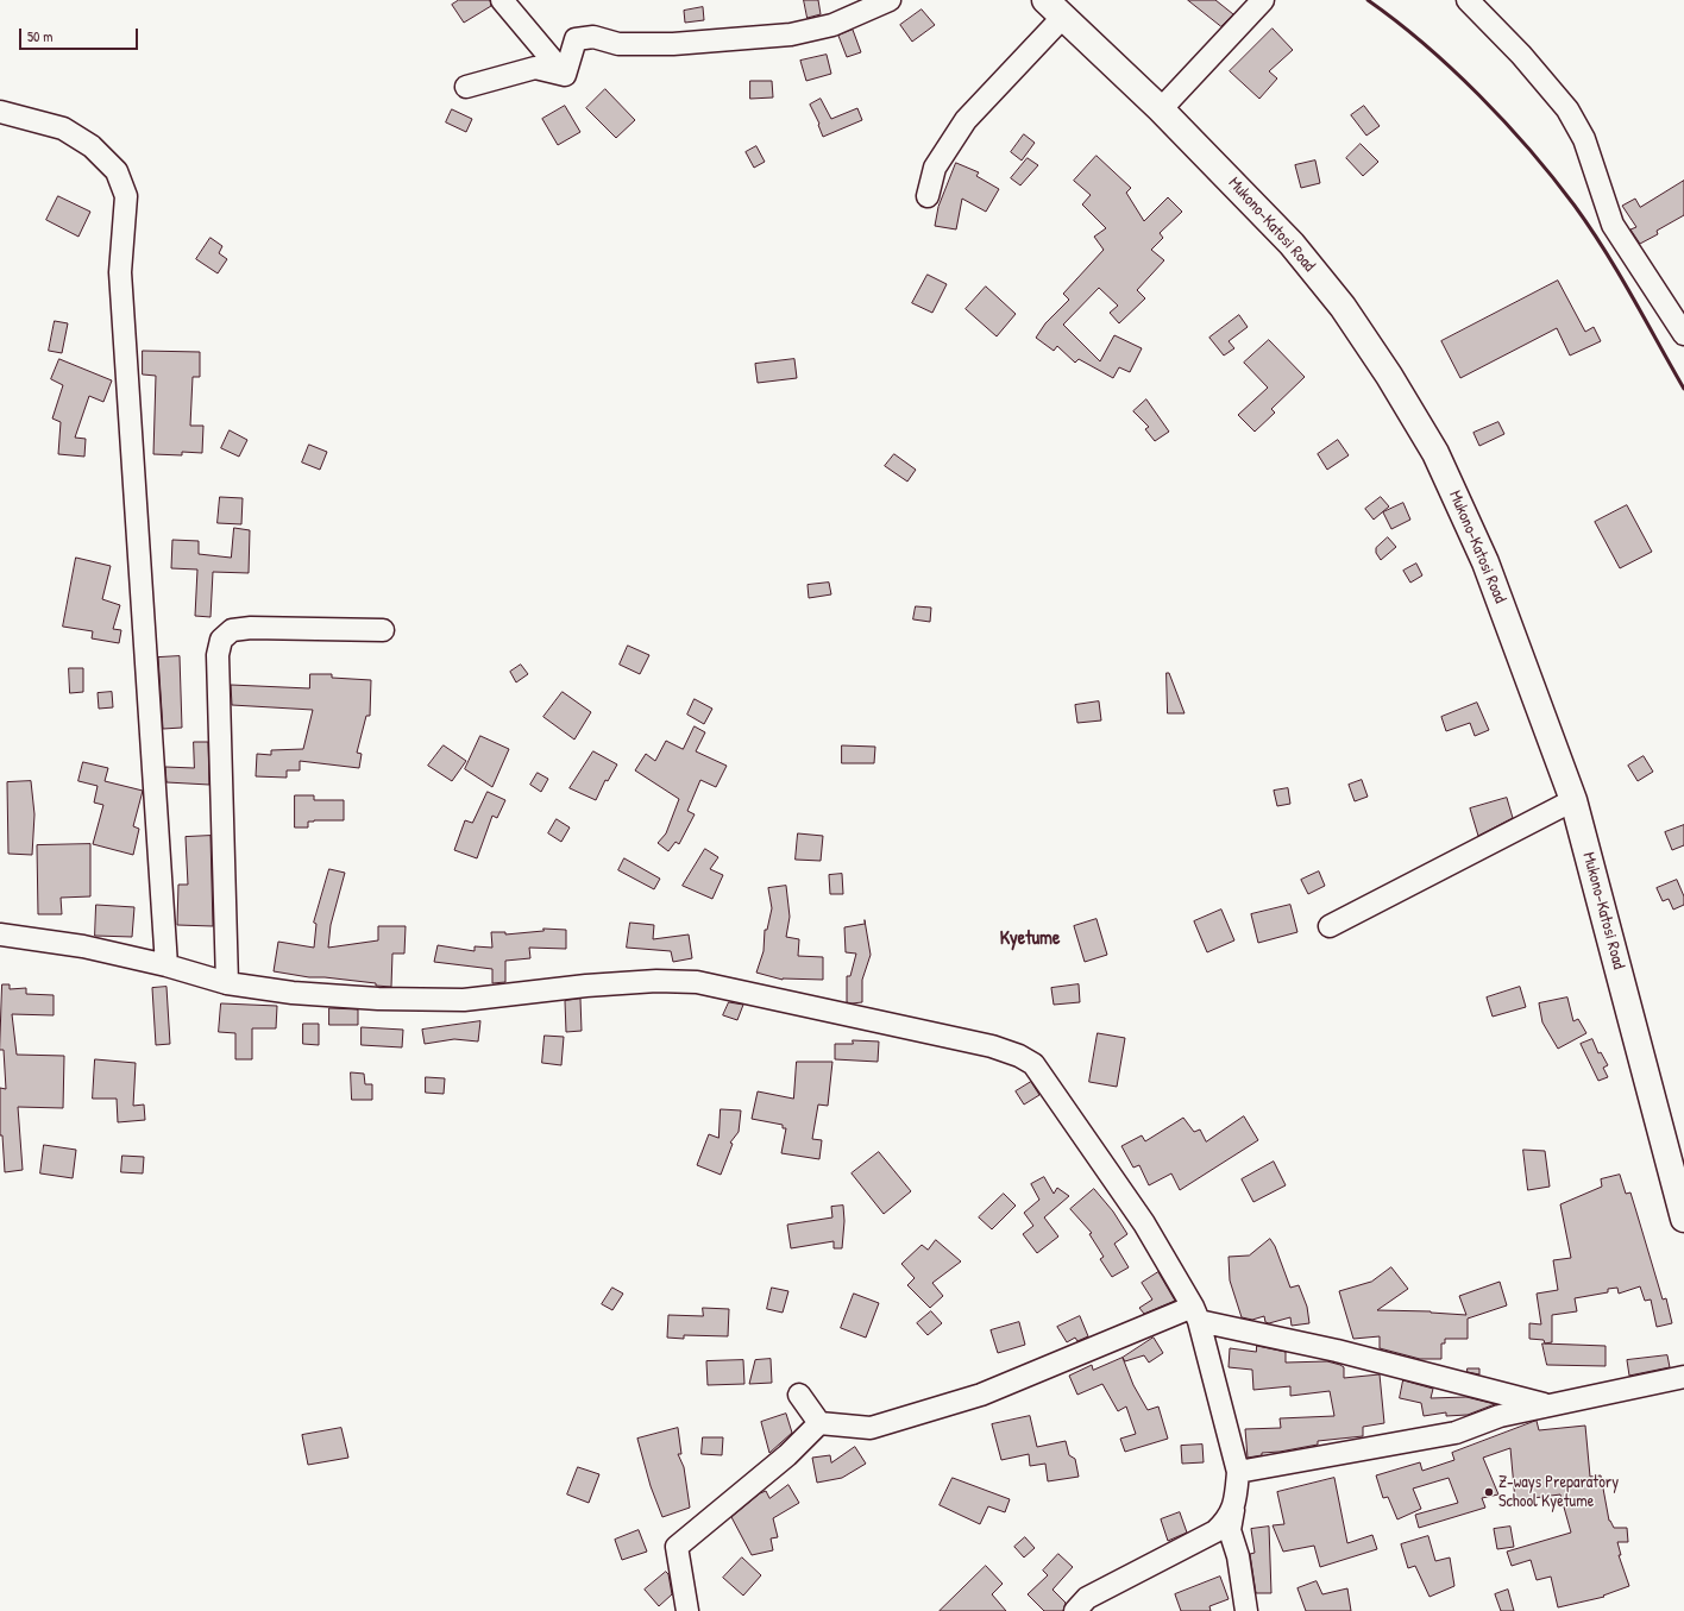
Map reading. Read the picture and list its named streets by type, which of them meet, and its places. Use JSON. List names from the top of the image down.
{
  "streets": {
    "main road": ["Mukono-Katosi Road"]
  },
  "districts": ["Kyetume"],
  "places": ["Z-ways Preparatory School Kyetume"],
  "scale_bar": "50 m"
}
